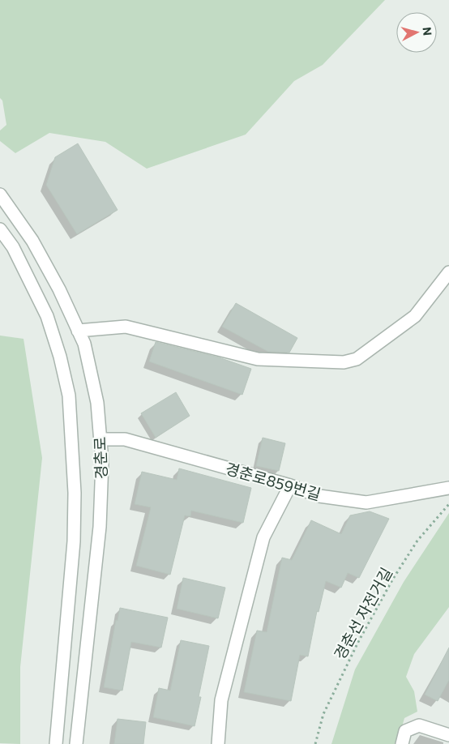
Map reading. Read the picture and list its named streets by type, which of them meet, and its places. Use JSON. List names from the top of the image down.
{
  "streets": {
    "street": ["경춘로", "경춘로859번길"],
    "path": ["경춘선 자전거길"]
  },
  "crossings": [
    ["경춘로", "경춘로859번길"]
  ],
  "north": "right"
}
